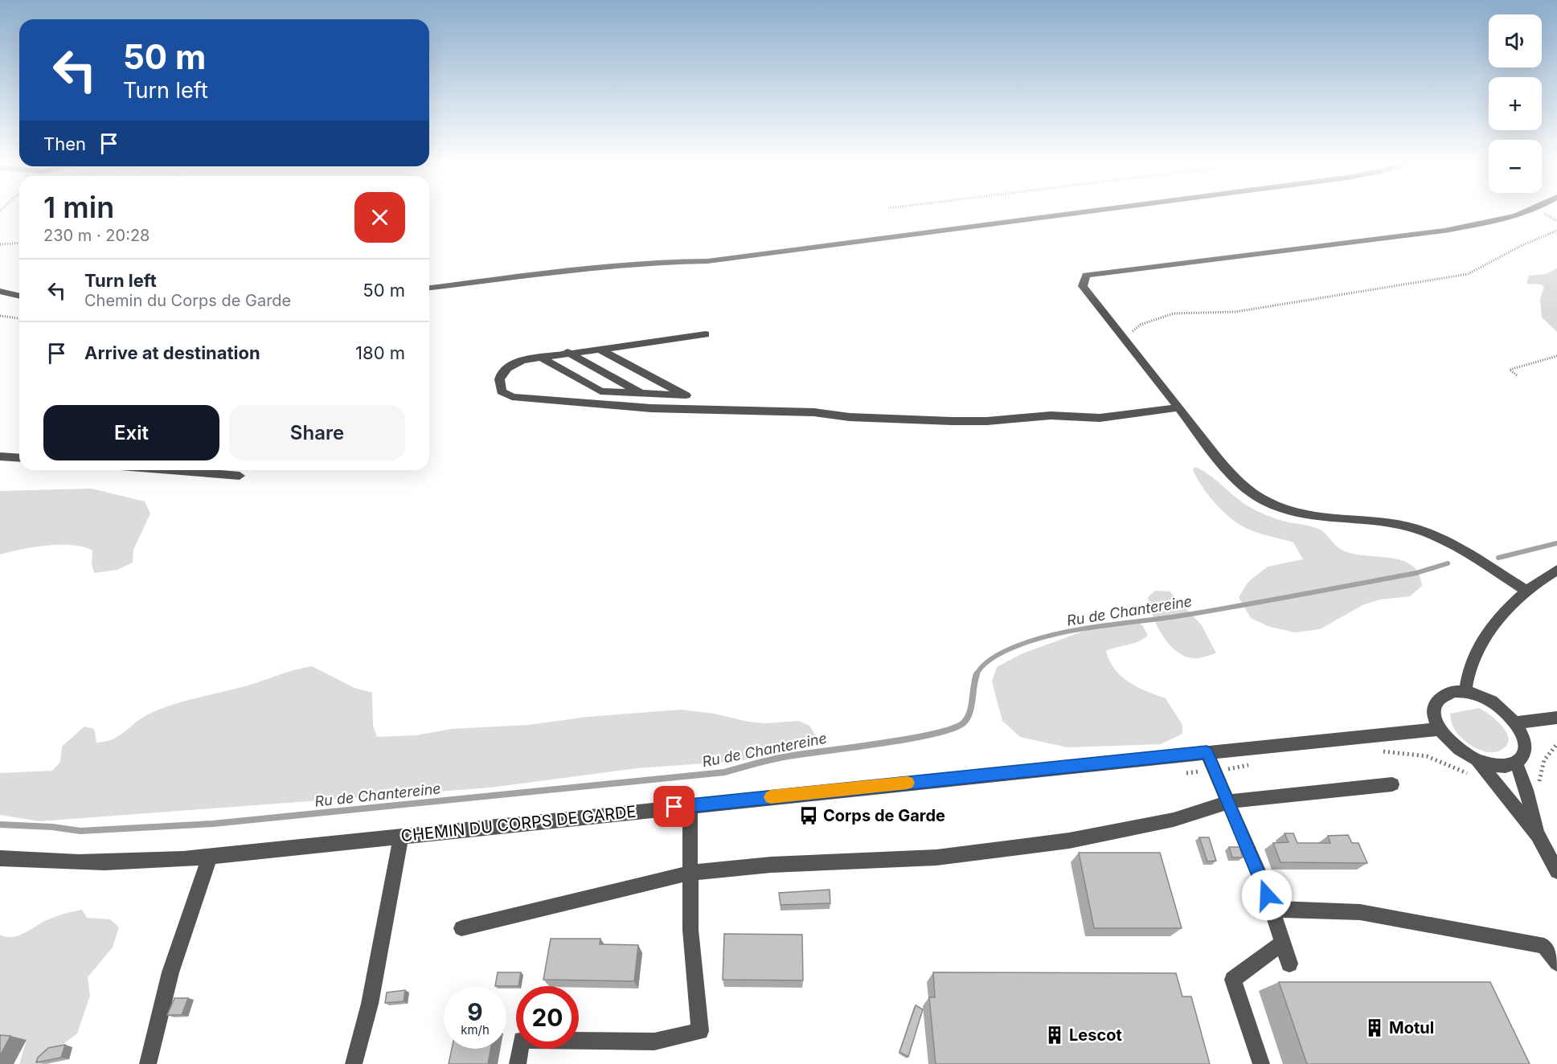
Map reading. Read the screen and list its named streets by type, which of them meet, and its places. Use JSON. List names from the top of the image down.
{
  "streets": {
    "street": ["CHEMIN DU CORPS DE GARDE"]
  },
  "water": ["Ru de Chantereine"],
  "places": {
    "bus stop": ["Corps de Garde"],
    "building": ["Motul", "Lescot"]
  },
  "page": {
    "map_buttons": ["+", "−"],
    "turn": ["50 m", "Turn left"],
    "then": "Then",
    "heading": ["1 min", "230 m · 20:28"],
    "list": [
      {
        "name": "Turn left",
        "note": "Chemin du Corps de Garde",
        "value": "50 m"
      },
      {
        "name": "Arrive at destination",
        "value": "180 m"
      }
    ],
    "buttons": ["Exit", "Share"],
    "speed": "9 km/h",
    "limit": "20"
  }
}
